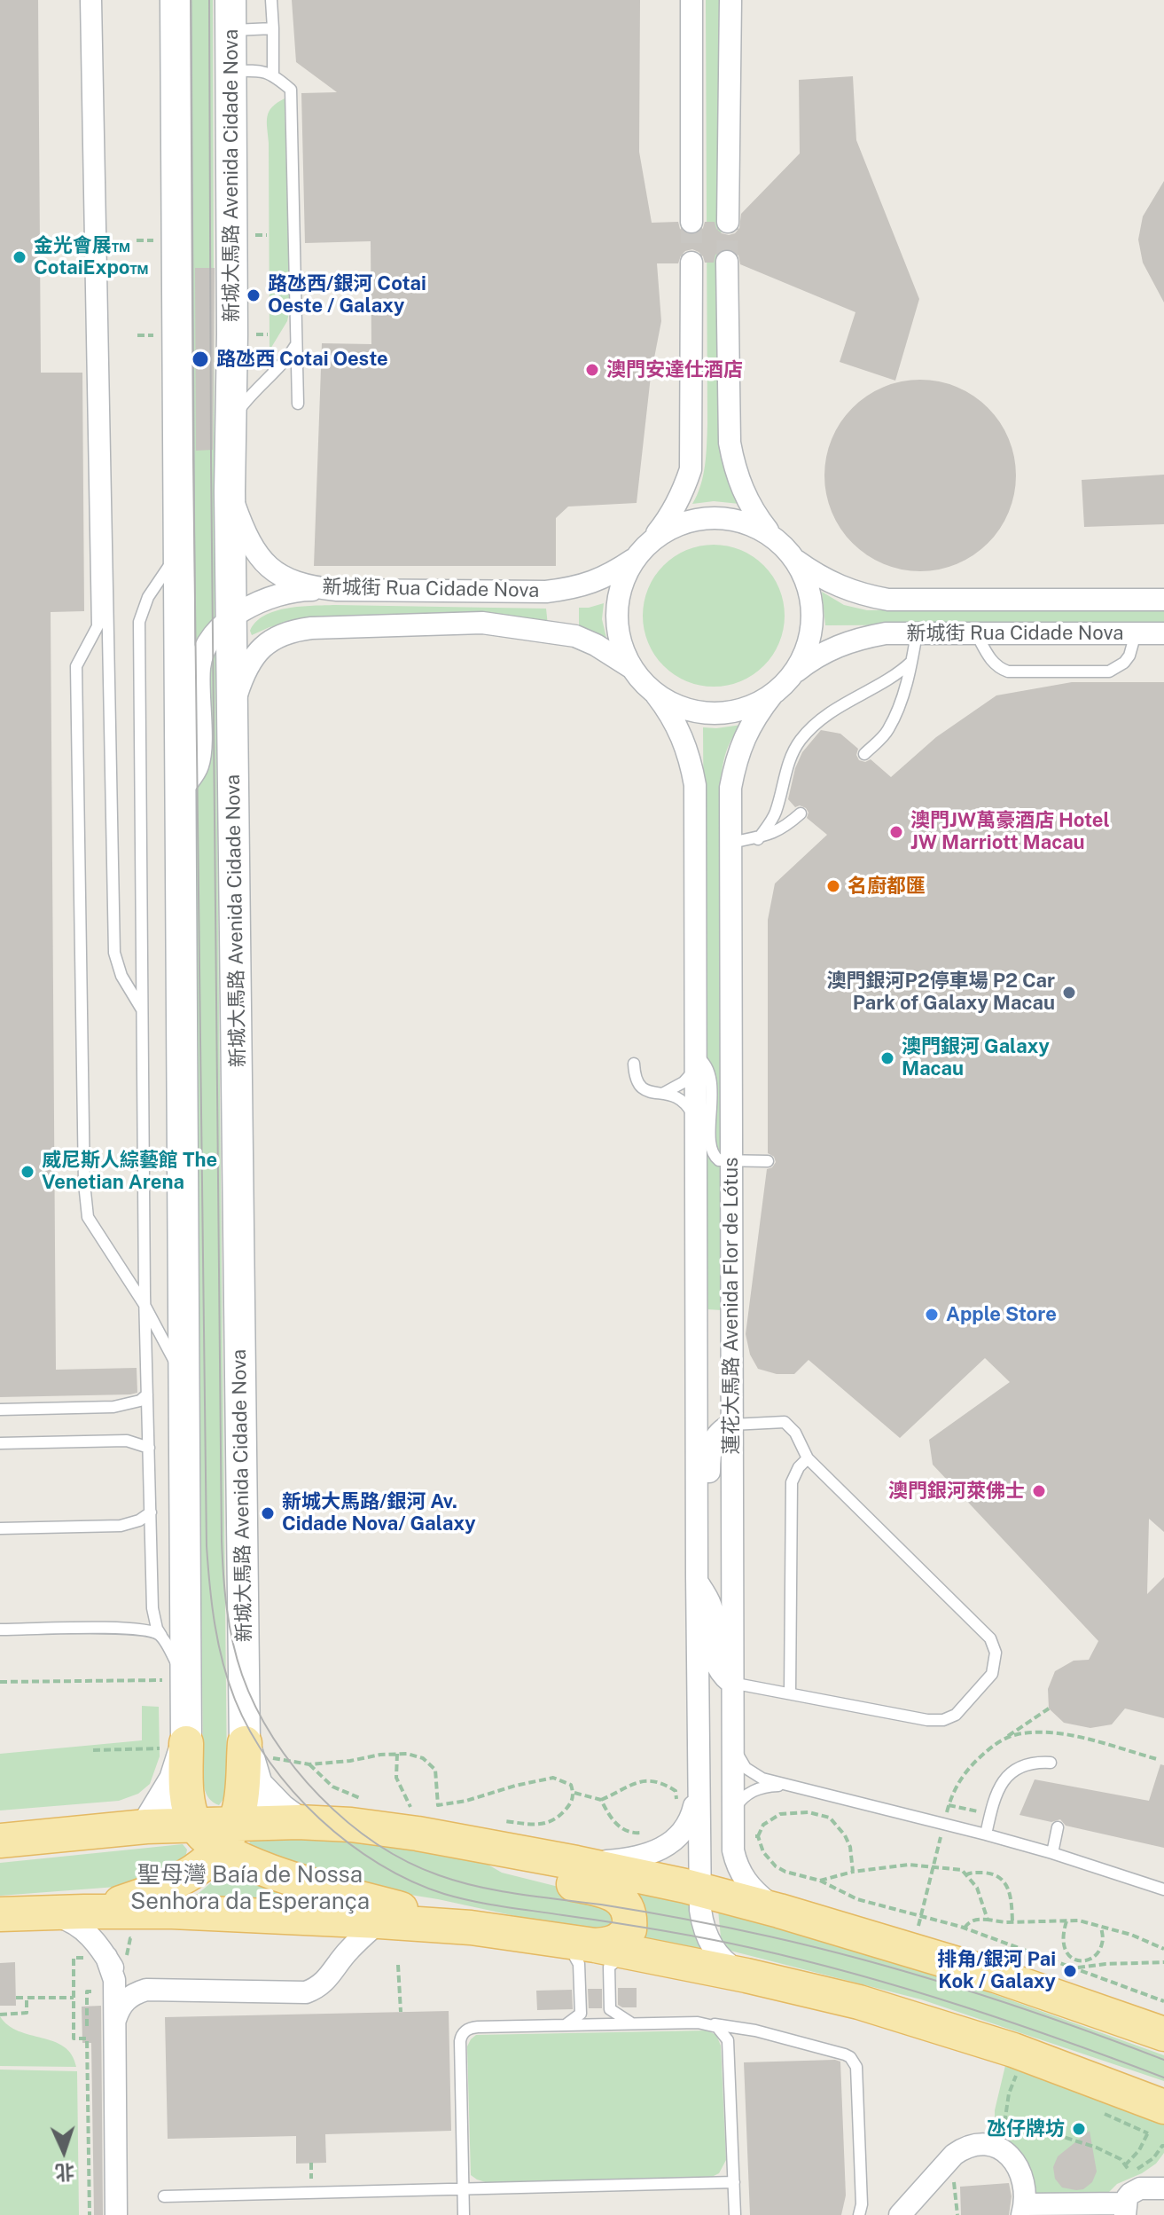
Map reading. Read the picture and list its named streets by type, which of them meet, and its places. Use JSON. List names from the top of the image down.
{
  "streets": {
    "main road": ["新城大馬路 Avenida Cidade Nova"],
    "street": ["新城街 Rua Cidade Nova", "蓮花大馬路 Avenida Flor de Lótus"]
  },
  "crossings": [
    ["新城大馬路 Avenida Cidade Nova", "新城街 Rua Cidade Nova"],
    ["新城街 Rua Cidade Nova", "蓮花大馬路 Avenida Flor de Lótus"]
  ],
  "districts": ["聖母灣 Baía de Nossa Senhora da Esperança"],
  "places": [
    "金光會展™ CotaiExpo™",
    "路氹西/銀河 Cotai Oeste / Galaxy",
    "路氹西 Cotai Oeste",
    "澳門安達仕酒店",
    "澳門JW萬豪酒店 Hotel JW Marriott Macau",
    "名廚都匯",
    "澳門銀河P2停車場 P2 Car Park of Galaxy Macau",
    "澳門銀河 Galaxy Macau",
    "威尼斯人綜藝館 The Venetian Arena",
    "Apple Store",
    "澳門銀河萊佛士",
    "新城大馬路/銀河 Av. Cidade Nova/ Galaxy",
    "排角/銀河 Pai Kok / Galaxy",
    "氹仔牌坊"
  ],
  "north": "bottom"
}
